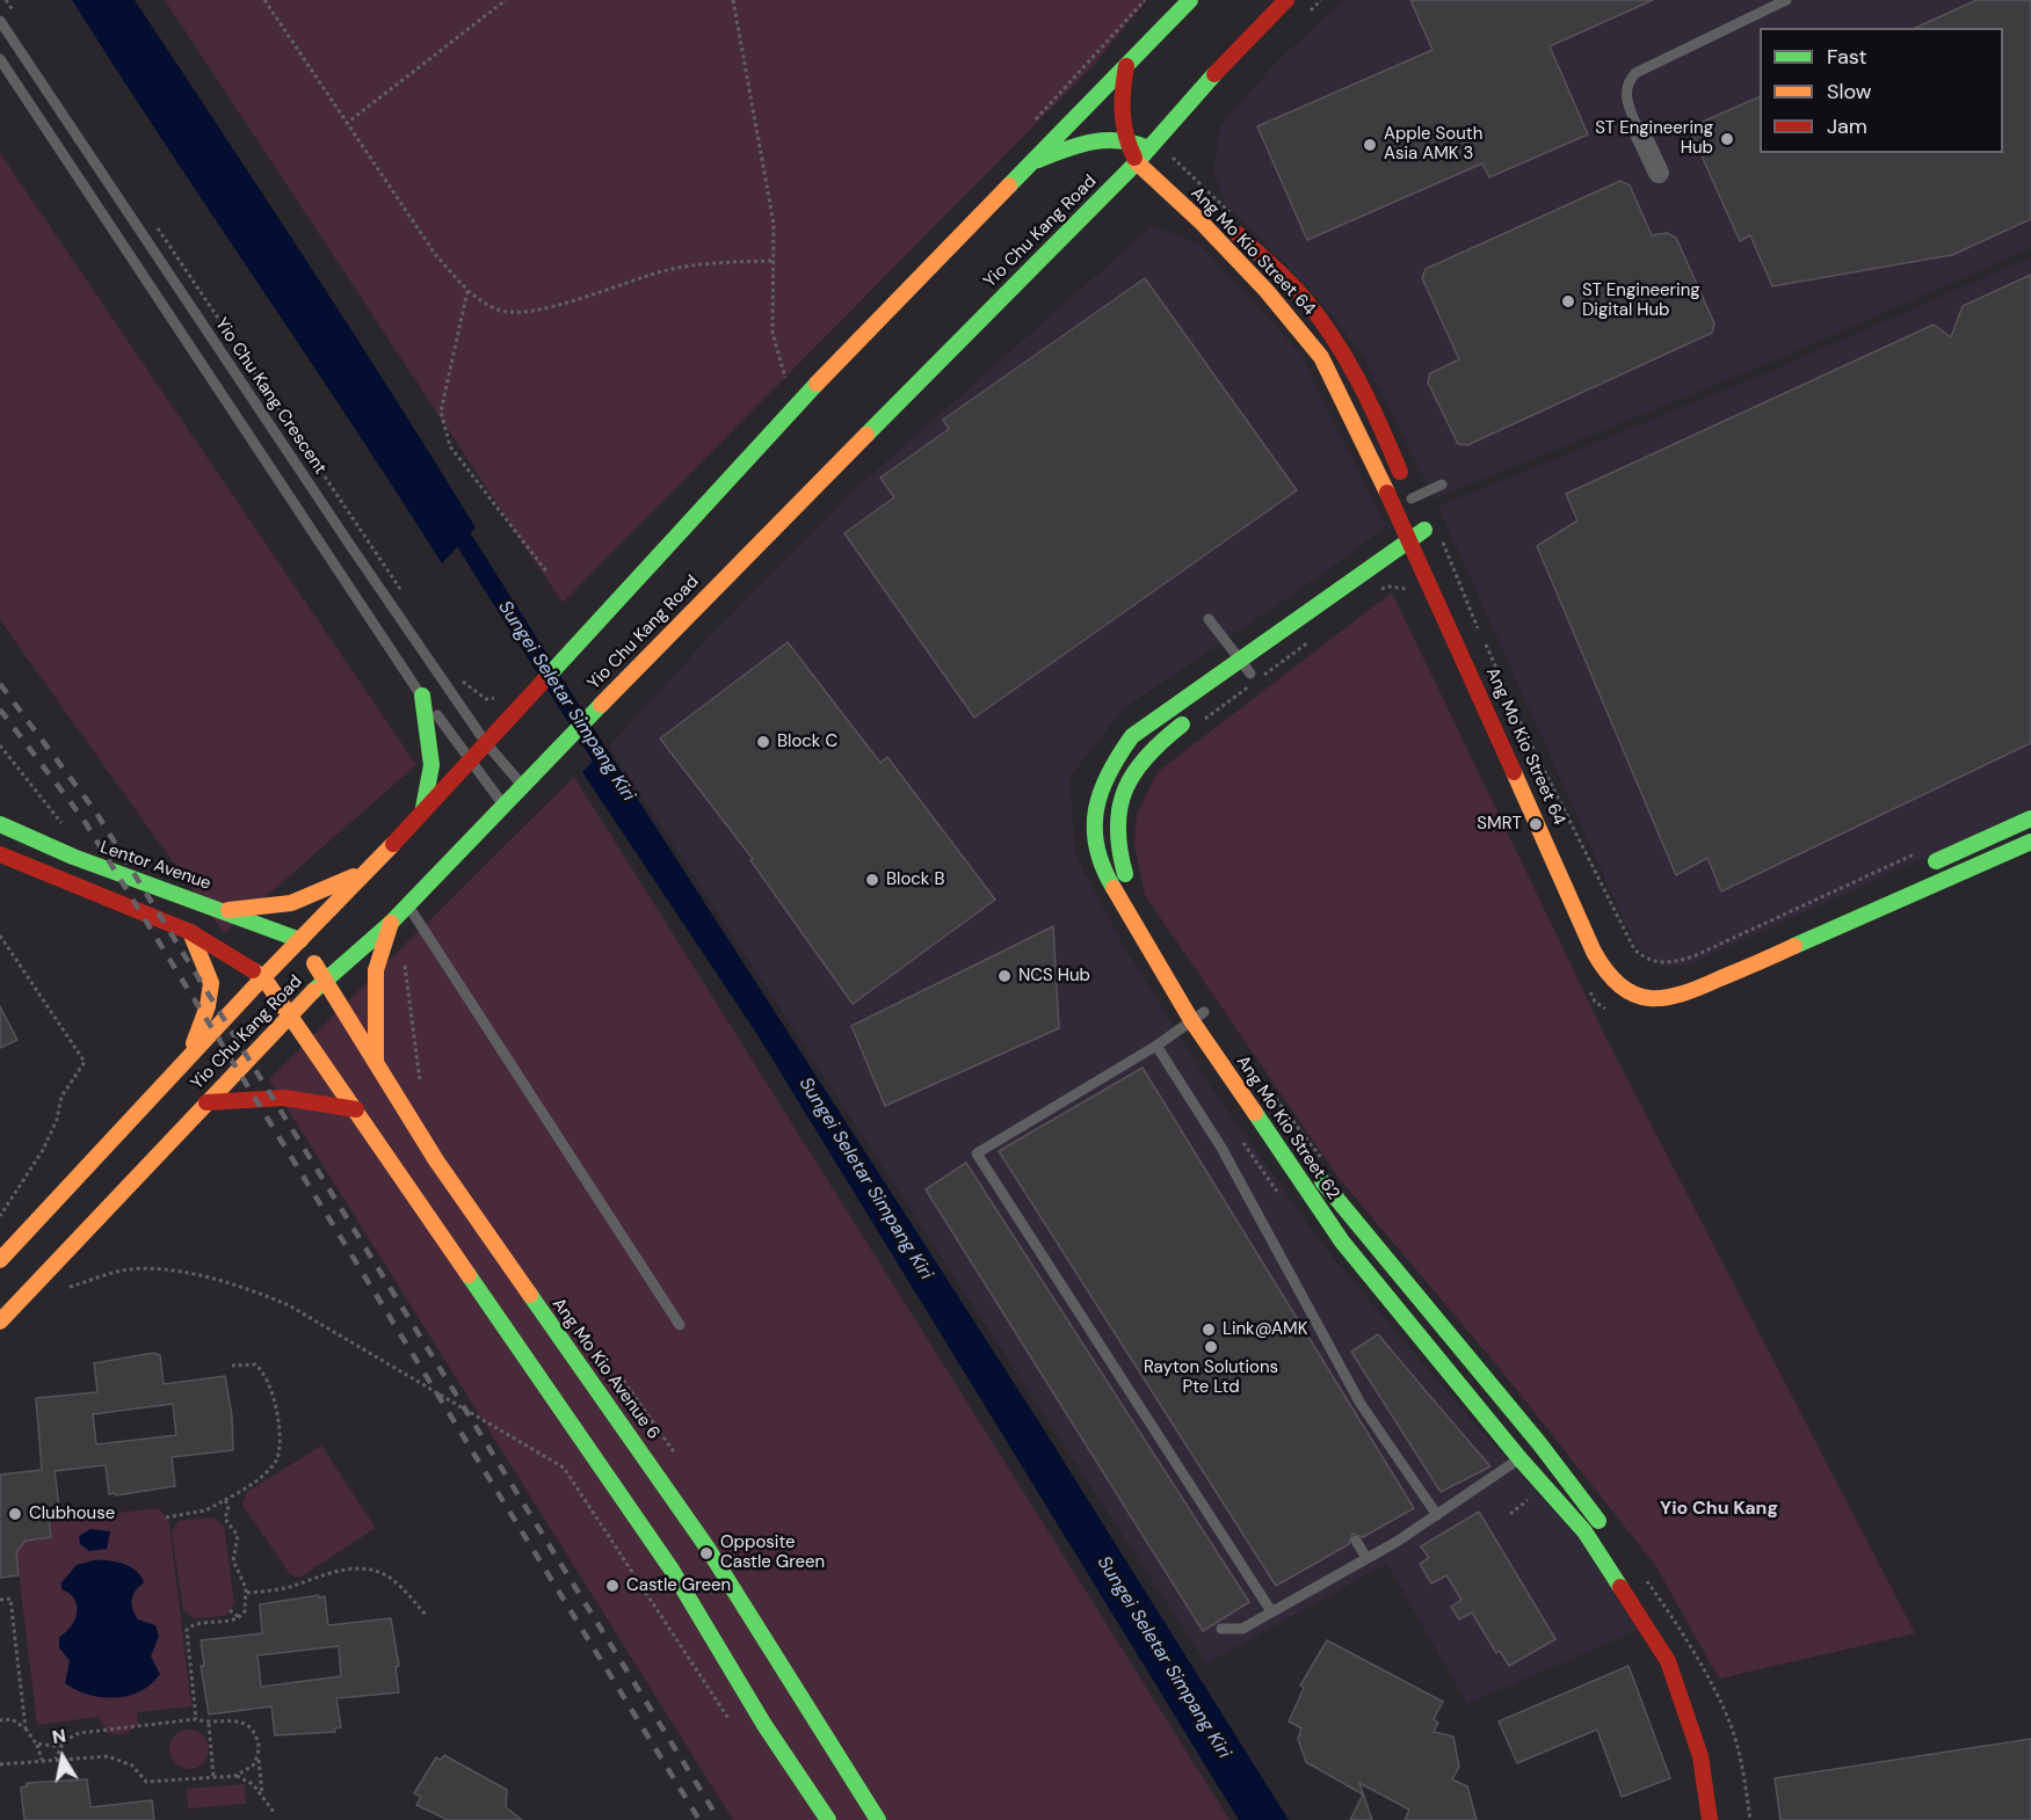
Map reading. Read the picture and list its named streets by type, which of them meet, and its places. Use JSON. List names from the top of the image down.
{
  "streets": {
    "main road": [
      "Yio Chu Kang Road",
      "Ang Mo Kio Street 64",
      "Lentor Avenue",
      "Ang Mo Kio Street 62",
      "Ang Mo Kio Avenue 6"
    ],
    "lane": ["Yio Chu Kang Crescent"]
  },
  "crossings": [
    ["Yio Chu Kang Road", "Ang Mo Kio Street 64"],
    ["Yio Chu Kang Road", "Yio Chu Kang Crescent"],
    ["Yio Chu Kang Road", "Lentor Avenue"],
    ["Yio Chu Kang Road", "Ang Mo Kio Avenue 6"],
    ["Ang Mo Kio Street 64", "Ang Mo Kio Street 62"],
    ["Lentor Avenue", "Ang Mo Kio Avenue 6"]
  ],
  "districts": ["Yio Chu Kang"],
  "water": ["Sungei Seletar Simpang Kiri"],
  "places": [
    "ST Engineering Hub",
    "Apple South Asia AMK 3",
    "ST Engineering Digital Hub",
    "Block C",
    "SMRT",
    "Block B",
    "NCS Hub",
    "Link@AMK",
    "Rayton Solutions Pte Ltd",
    "Clubhouse",
    "Opposite Castle Green",
    "Castle Green"
  ],
  "legend": ["Fast", "Slow", "Jam"],
  "north": "top"
}
